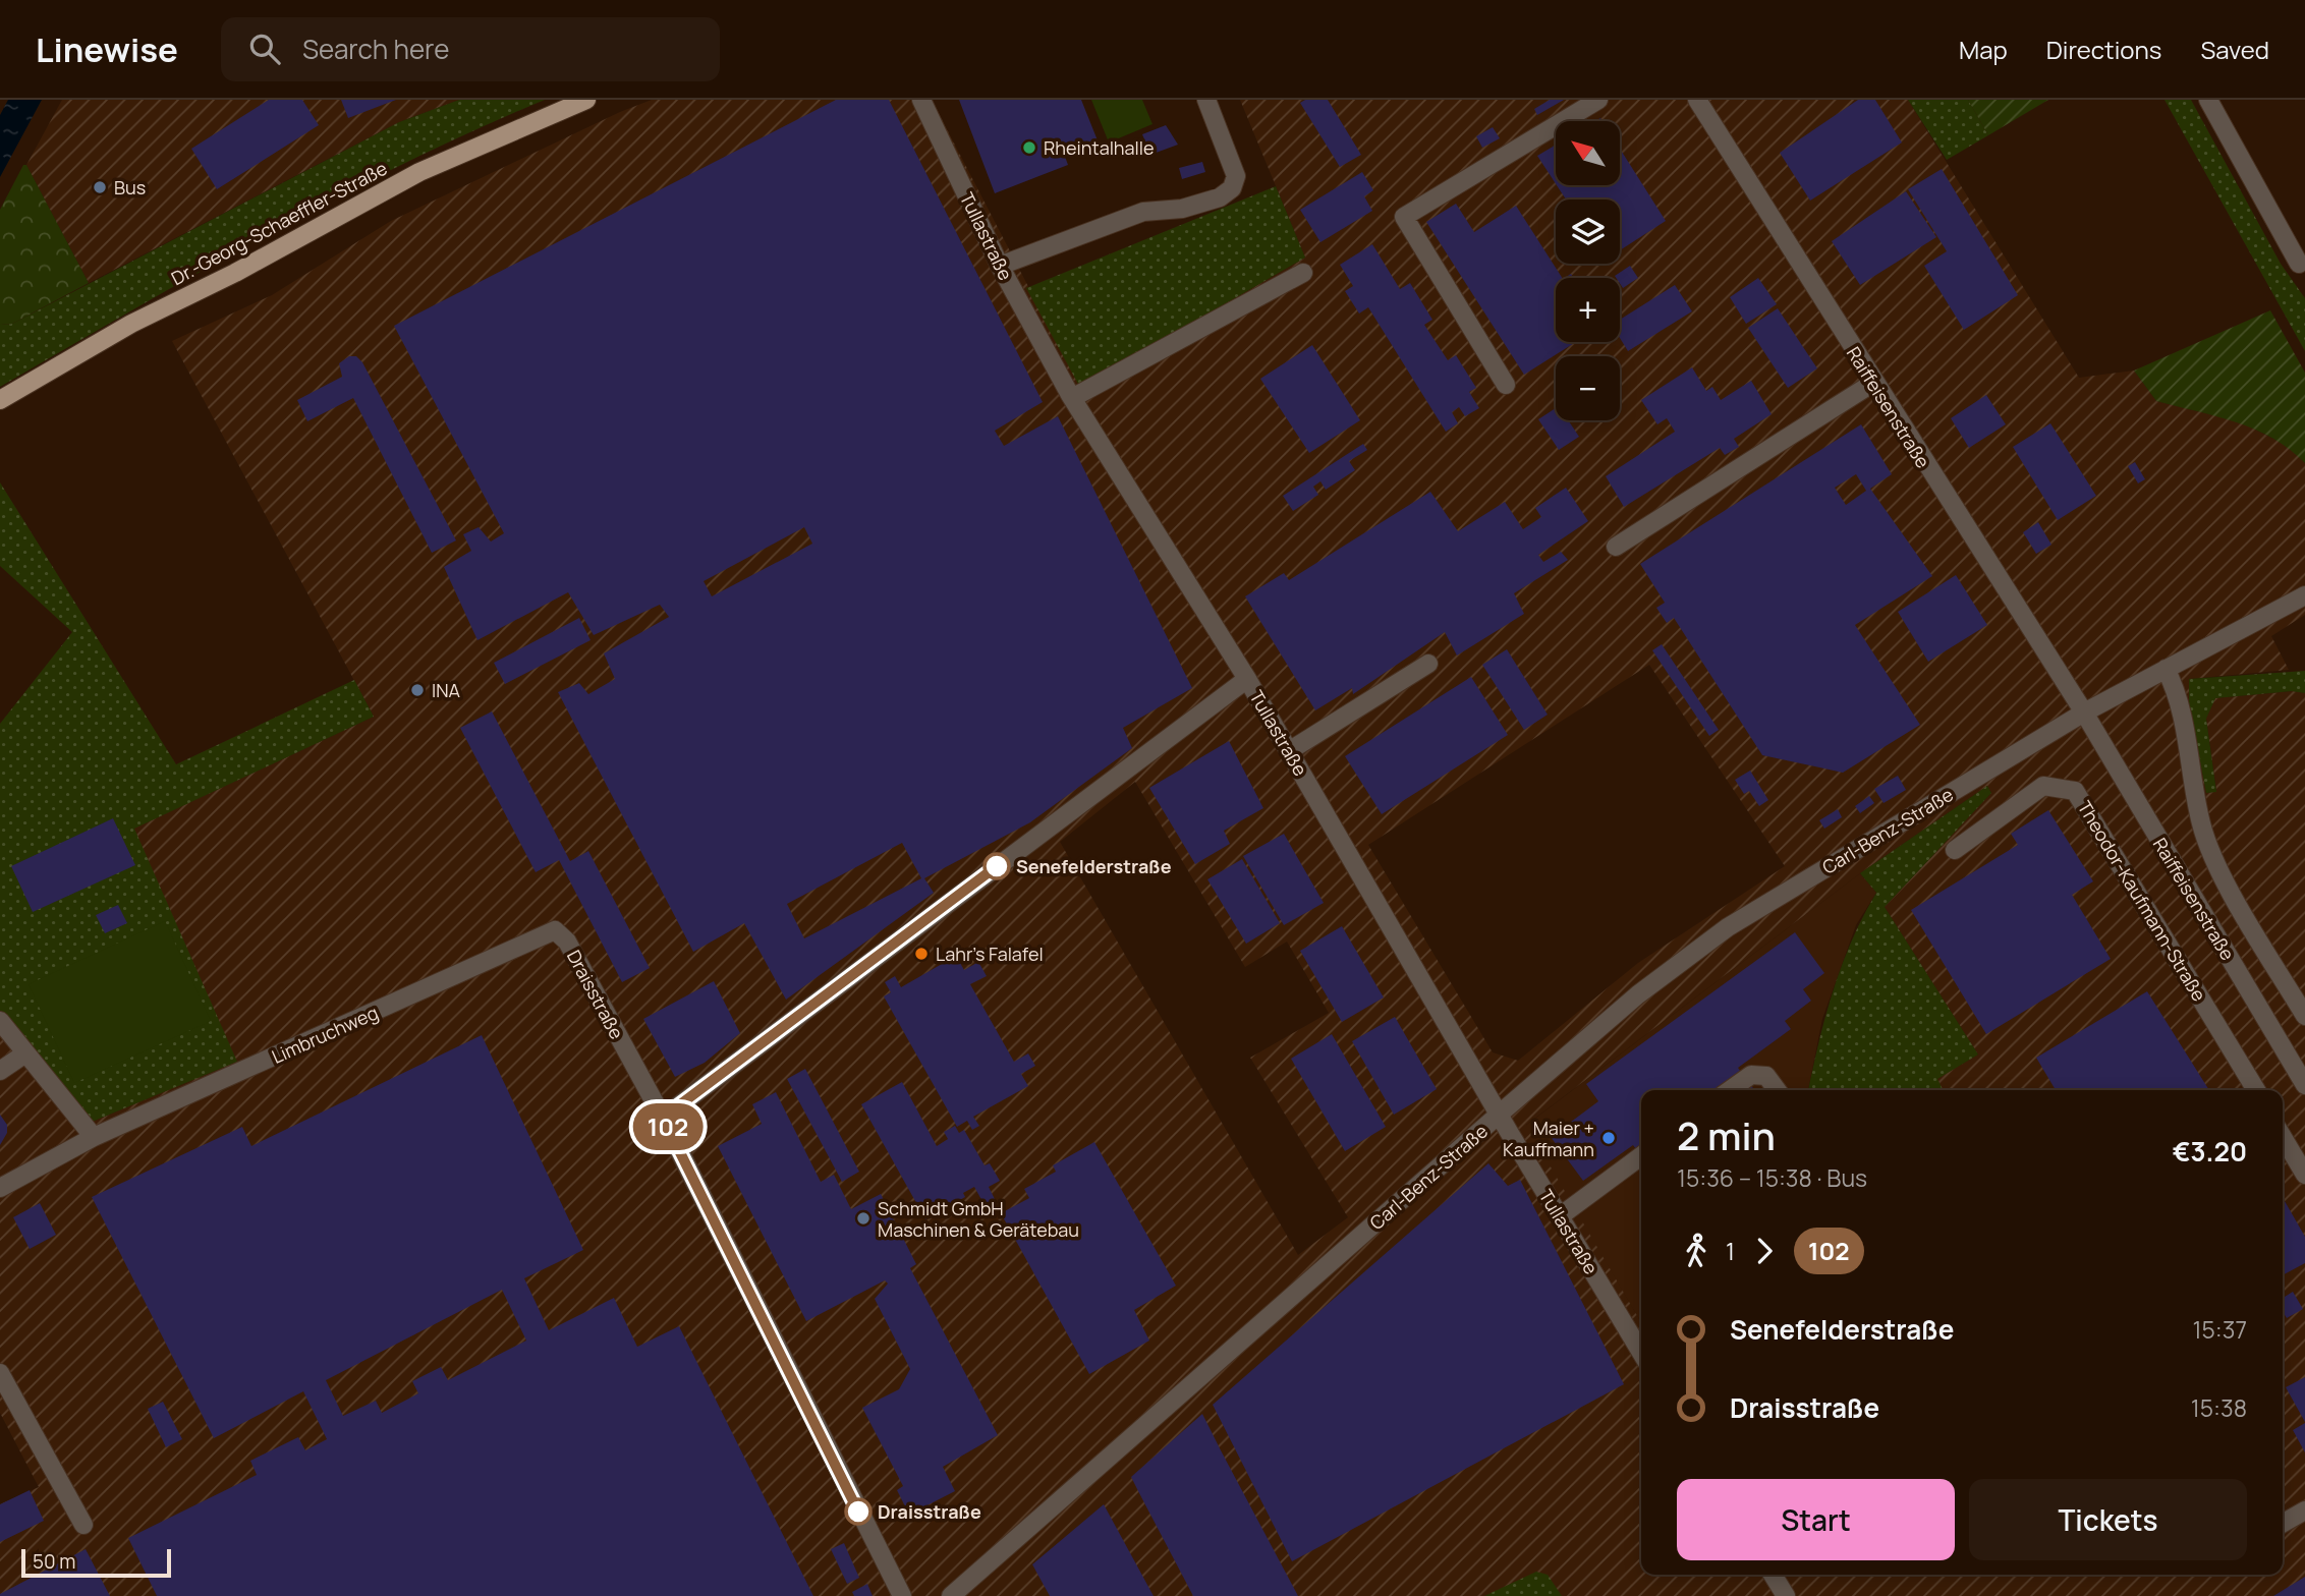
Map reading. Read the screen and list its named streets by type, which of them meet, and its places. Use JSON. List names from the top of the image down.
{
  "streets": {
    "main road": ["Dr.-Georg-Schaeffler-Straße"],
    "street": [
      "Tullastraße",
      "Raiffeisenstraße",
      "Carl-Benz-Straße",
      "Theodor-Kaufmann-Straße",
      "Draisstraße",
      "Limbruchweg"
    ]
  },
  "crossings": [
    ["Tullastraße", "Carl-Benz-Straße"],
    ["Raiffeisenstraße", "Carl-Benz-Straße"],
    ["Draisstraße", "Limbruchweg"]
  ],
  "places": [
    "Rheintalhalle",
    "Bus",
    "INA",
    "Senefelderstraße",
    "Lahr's Falafel",
    "Maier + Kauffmann",
    "Schmidt GmbH Maschinen & Gerätebau",
    "Draisstraße"
  ],
  "lines": ["bus line 102"],
  "scale_bar": "50 m",
  "north": "top left",
  "page": {
    "header": "Linewise",
    "search": "Search here",
    "nav": ["Map", "Directions", "Saved"],
    "on_map": "102",
    "map_buttons": ["+", "−"],
    "heading": ["2 min", "15:36 – 15:38 · Bus", "€3.20"],
    "legs": ["1", "102"],
    "list": [
      {
        "name": "Senefelderstraße",
        "value": "15:37"
      },
      {
        "name": "Draisstraße",
        "value": "15:38"
      }
    ],
    "buttons": ["Start", "Tickets"],
    "scale": "50 m"
  }
}
